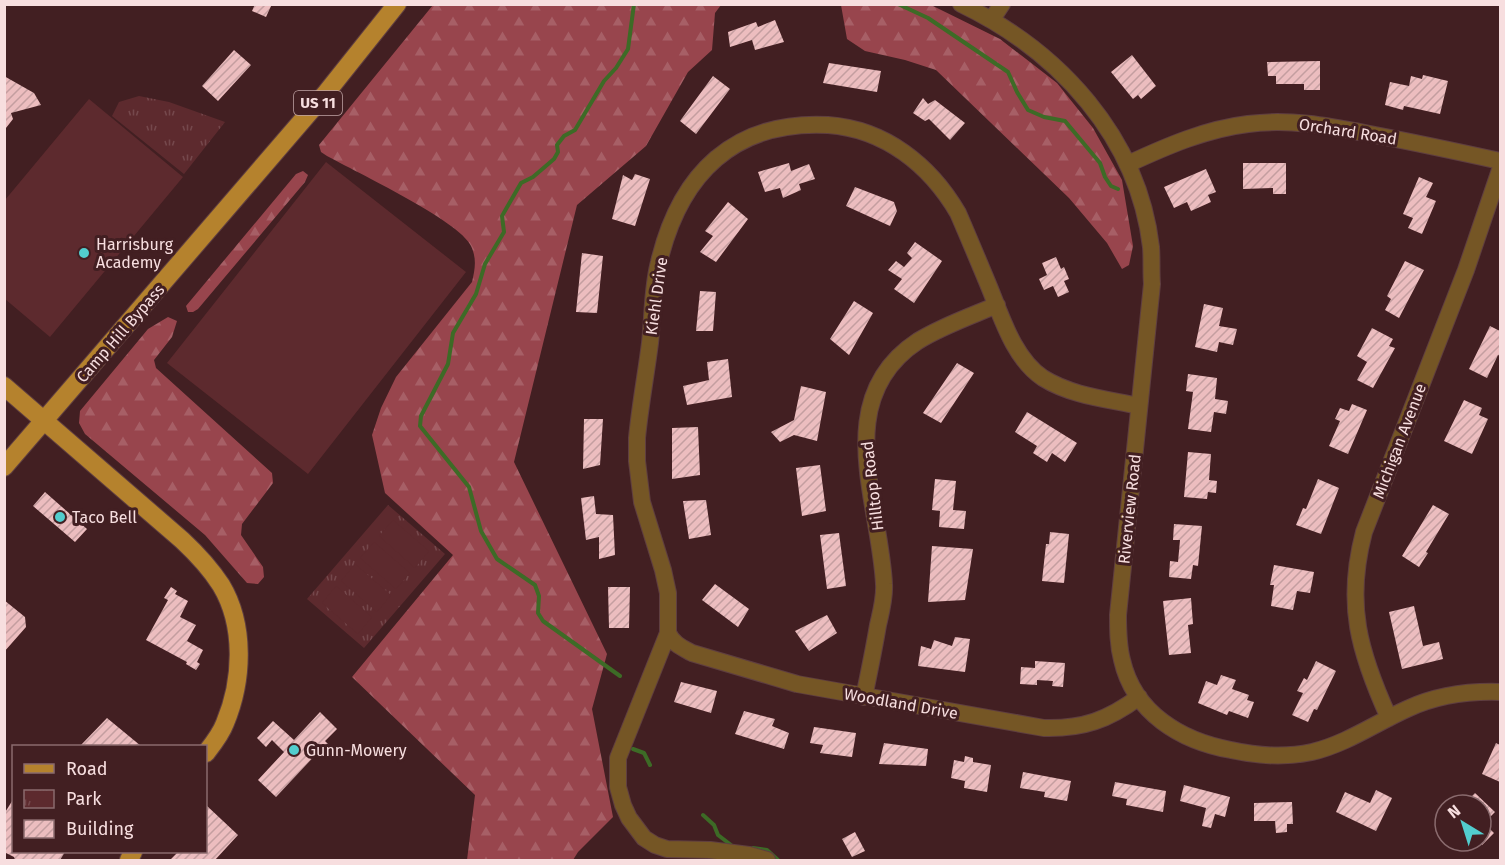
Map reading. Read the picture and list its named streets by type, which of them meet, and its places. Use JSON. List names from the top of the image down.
{
  "streets": {
    "main road": ["US 11", "Camp Hill Bypass"],
    "street": [
      "Orchard Road",
      "Kiehl Drive",
      "Michigan Avenue",
      "Hilltop Road",
      "Riverview Road",
      "Woodland Drive"
    ]
  },
  "crossings": [
    ["Orchard Road", "Riverview Road"],
    ["Kiehl Drive", "Hilltop Road"],
    ["Kiehl Drive", "Riverview Road"],
    ["Kiehl Drive", "Woodland Drive"],
    ["Michigan Avenue", "Riverview Road"],
    ["Hilltop Road", "Woodland Drive"],
    ["Riverview Road", "Woodland Drive"]
  ],
  "places": ["Harrisburg Academy", "Taco Bell", "Gunn-Mowery"],
  "legend": ["Road", "Park", "Building"],
  "north": "top left"
}
